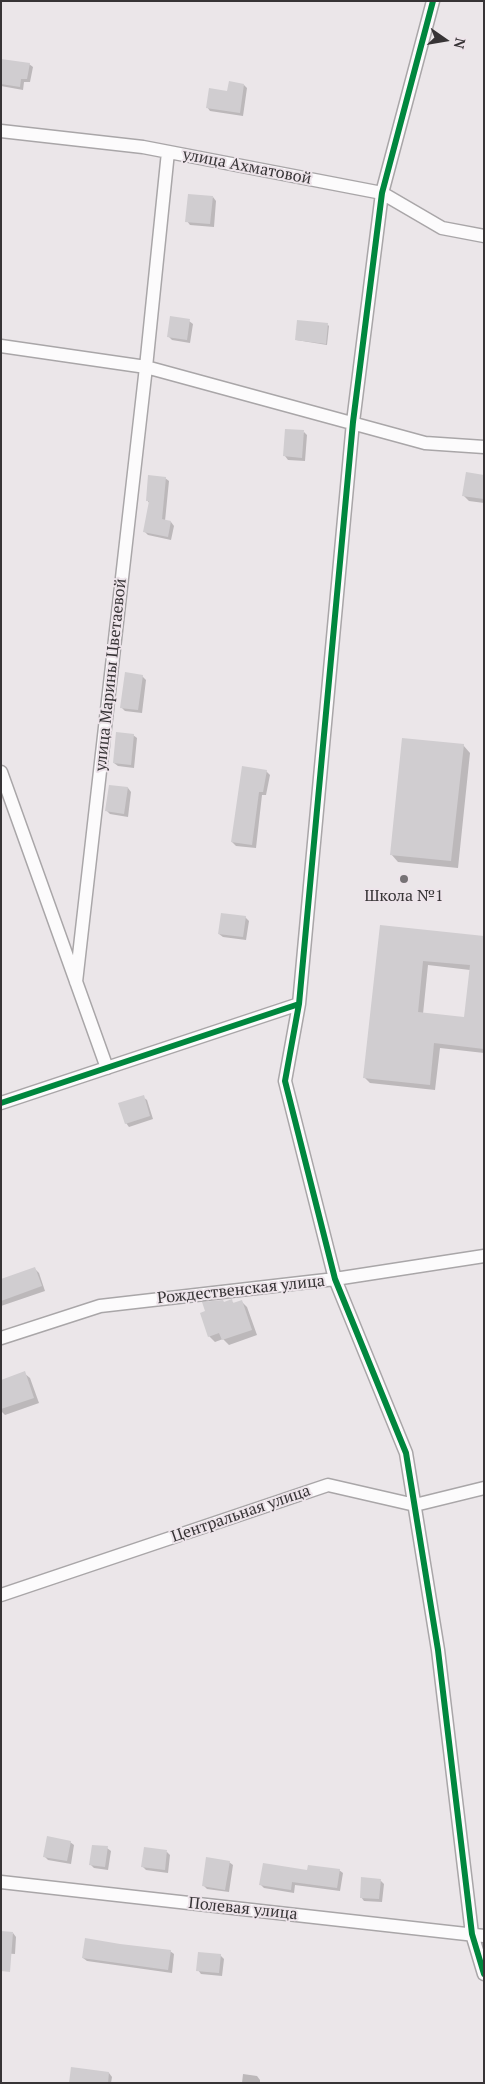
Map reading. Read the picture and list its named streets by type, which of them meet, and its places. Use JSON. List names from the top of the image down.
{
  "streets": {
    "street": [
      "улица Ахматовой",
      "улица Марины Цветаевой",
      "Рождественская улица",
      "Центральная улица",
      "Полевая улица"
    ]
  },
  "crossings": [
    ["улица Ахматовой", "улица Марины Цветаевой"]
  ],
  "places": ["Школа №1"],
  "north": "right"
}
